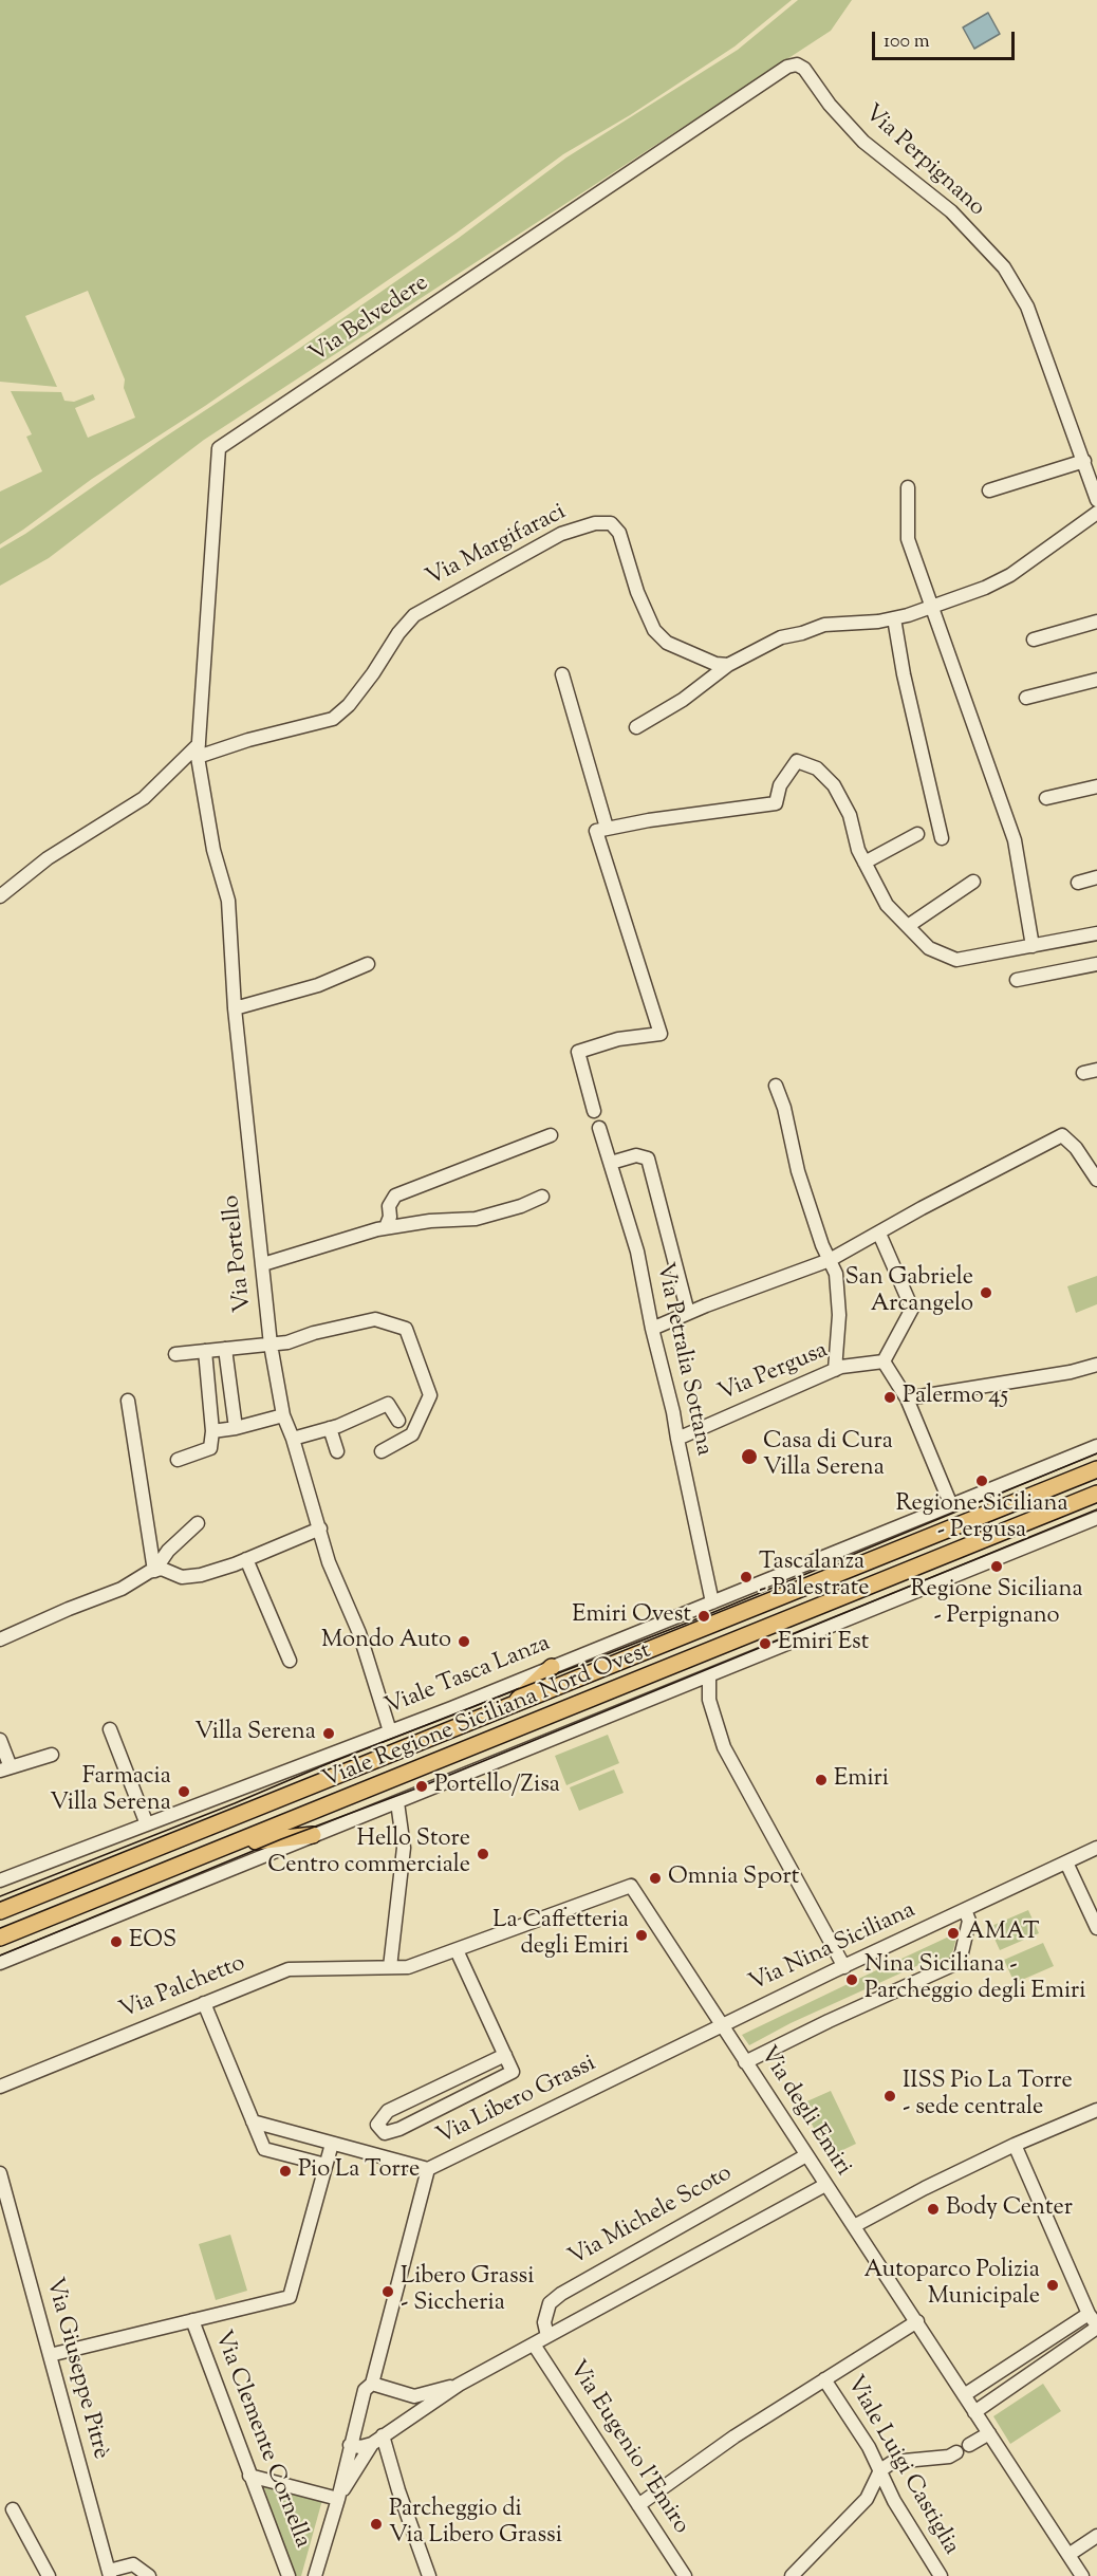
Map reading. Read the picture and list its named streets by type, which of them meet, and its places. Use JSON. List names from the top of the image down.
{
  "streets": {
    "main road": ["Viale Regione Siciliana Nord Ovest"],
    "street": [
      "Via Perpignano",
      "Via Belvedere",
      "Via Margifaraci",
      "Via Portello",
      "Via Petralia Sottana",
      "Via Pergusa",
      "Viale Tasca Lanza",
      "Via Nina Siciliana",
      "Via Palchetto",
      "Via Libero Grassi",
      "Via degli Emiri",
      "Via Michele Scoto",
      "Via Giuseppe Pitrè",
      "Via Clemente Cornella",
      "Via Eugenio l'Emiro",
      "Viale Luigi Castiglia"
    ]
  },
  "crossings": [
    ["Via Perpignano", "Via Belvedere"],
    ["Via Belvedere", "Via Margifaraci"],
    ["Via Belvedere", "Via Portello"],
    ["Via Margifaraci", "Via Portello"],
    ["Via Portello", "Viale Tasca Lanza"],
    ["Via Petralia Sottana", "Via Pergusa"],
    ["Via Petralia Sottana", "Viale Tasca Lanza"],
    ["Via Nina Siciliana", "Via Libero Grassi"],
    ["Via Nina Siciliana", "Via degli Emiri"],
    ["Via Palchetto", "Via degli Emiri"],
    ["Via Libero Grassi", "Via degli Emiri"],
    ["Via degli Emiri", "Via Michele Scoto"]
  ],
  "places": [
    "San Gabriele Arcangelo",
    "Palermo 45",
    "Casa di Cura Villa Serena",
    "Regione Siciliana - Pergusa",
    "Regione Siciliana - Perpignano",
    "Tascalanza - Balestrate",
    "Emiri Ovest",
    "Mondo Auto",
    "Emiri Est",
    "Villa Serena",
    "Emiri",
    "Portello/Zisa",
    "Farmacia Villa Serena",
    "Hello Store Centro commerciale",
    "Omnia Sport",
    "AMAT",
    "La Caffetteria degli Emiri",
    "EOS",
    "Nina Siciliana - Parcheggio degli Emiri",
    "IISS Pio La Torre - sede centrale",
    "Pio La Torre",
    "Body Center",
    "Autoparco Polizia Municipale",
    "Libero Grassi - Siccheria",
    "Parcheggio di Via Libero Grassi"
  ],
  "scale_bar": "100 m"
}
